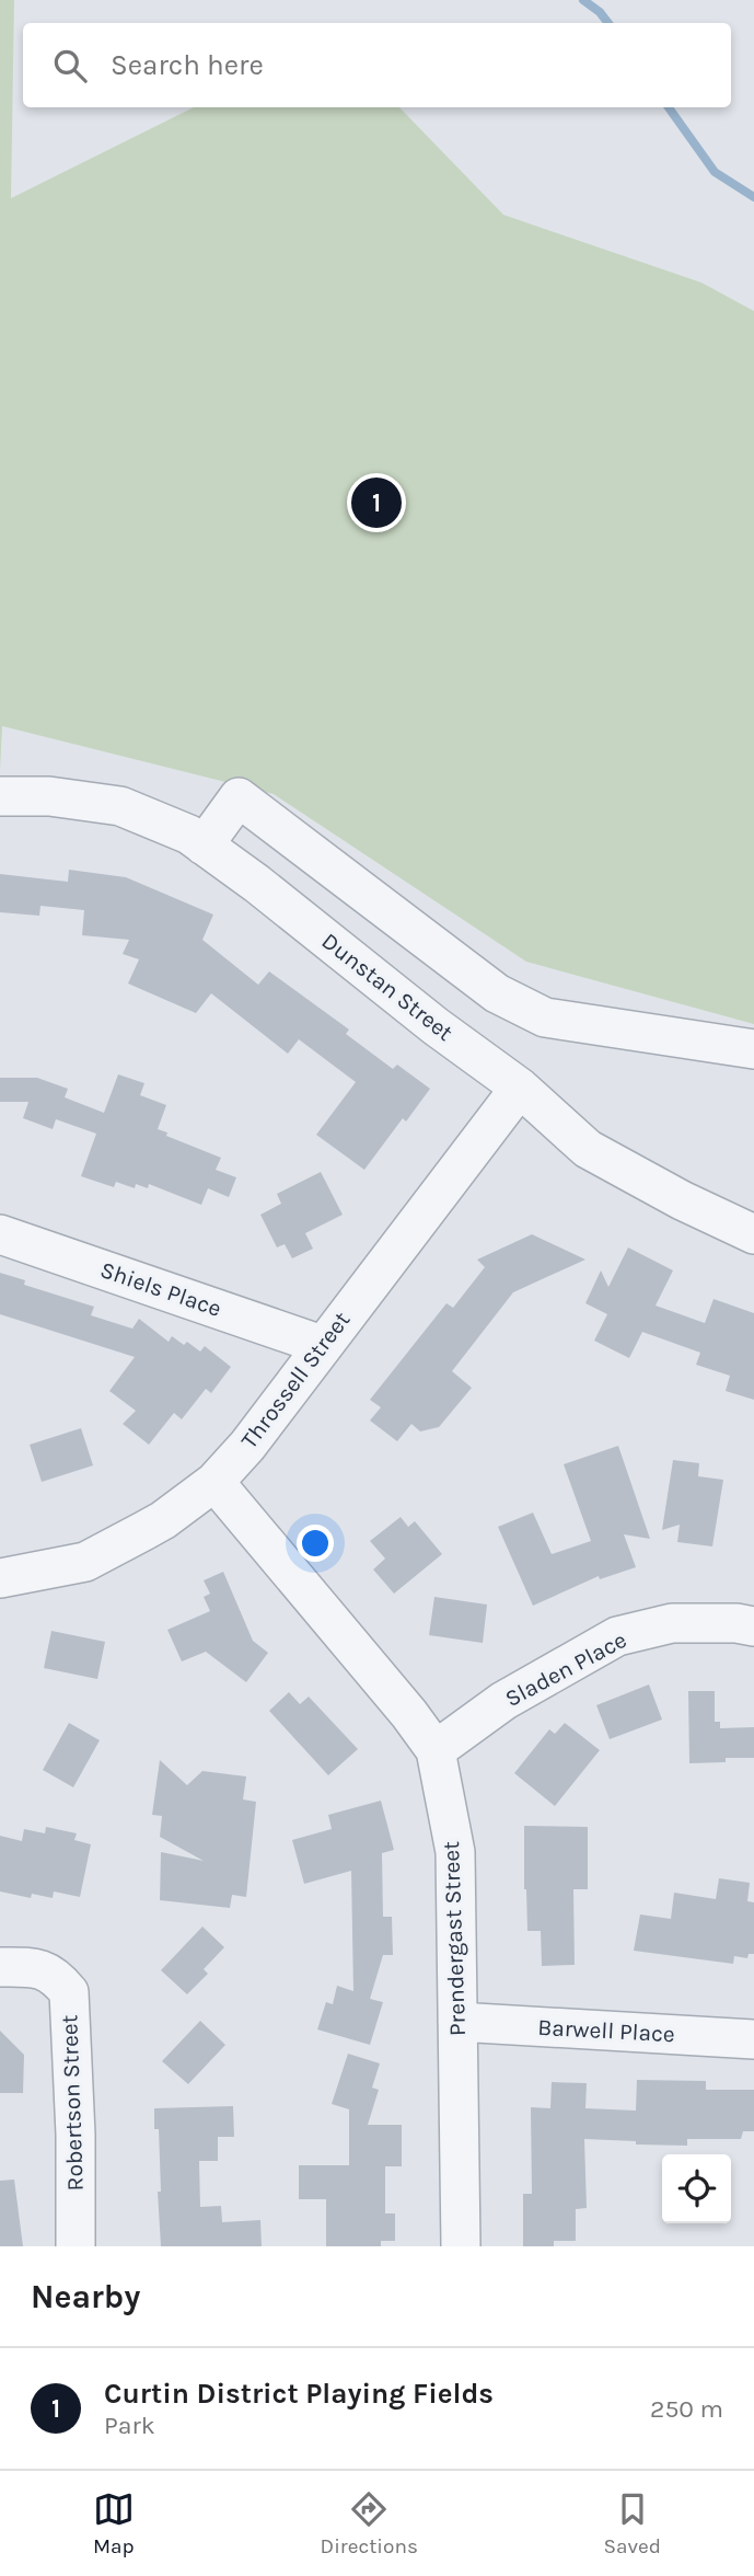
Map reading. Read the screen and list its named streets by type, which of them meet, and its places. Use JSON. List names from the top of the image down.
{
  "streets": {
    "street": [
      "Dunstan Street",
      "Shiels Place",
      "Throssell Street",
      "Sladen Place",
      "Prendergast Street",
      "Barwell Place",
      "Robertson Street"
    ]
  },
  "crossings": [
    ["Dunstan Street", "Throssell Street"],
    ["Shiels Place", "Throssell Street"],
    ["Throssell Street", "Prendergast Street"],
    ["Sladen Place", "Prendergast Street"],
    ["Prendergast Street", "Barwell Place"]
  ],
  "page": {
    "search": "Search here",
    "pins": "1",
    "heading": "Nearby",
    "list": [
      {
        "mark": "1",
        "name": "Curtin District Playing Fields",
        "note": "Park",
        "value": "250 m"
      }
    ],
    "nav": ["Map", "Directions", "Saved"]
  }
}
